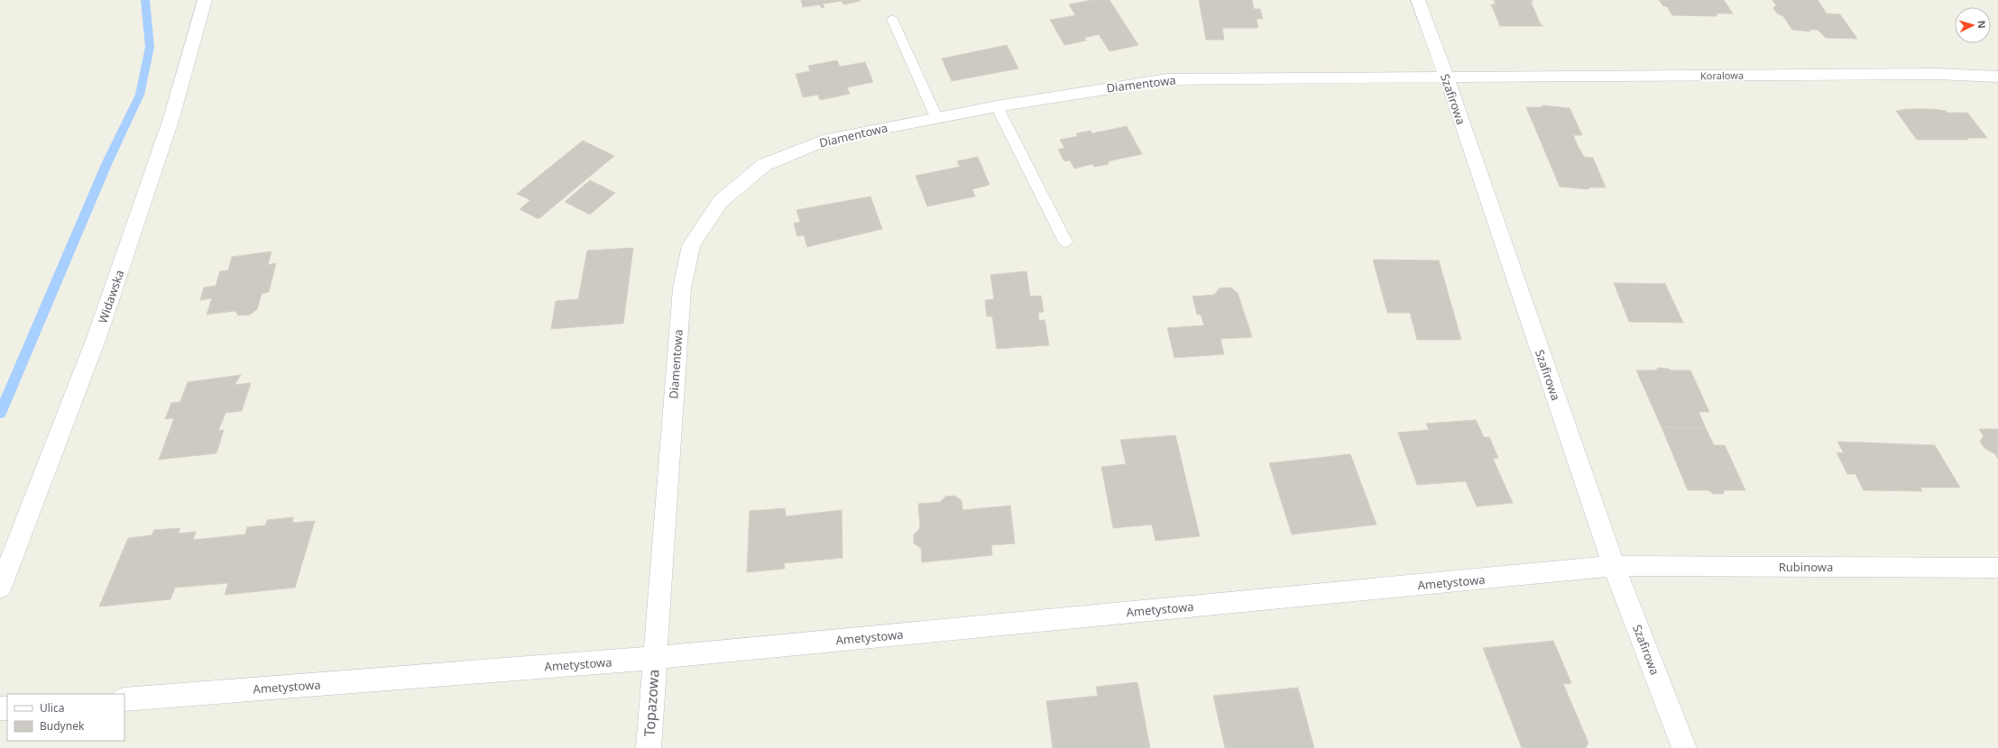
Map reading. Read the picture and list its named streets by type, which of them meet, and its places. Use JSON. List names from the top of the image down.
{
  "streets": {
    "street": [
      "Koralowa",
      "Diamentowa",
      "Szafirowa",
      "Widawska",
      "Rubinowa",
      "Ametystowa",
      "Topazowa"
    ]
  },
  "crossings": [
    ["Koralowa", "Diamentowa"],
    ["Koralowa", "Szafirowa"],
    ["Diamentowa", "Szafirowa"],
    ["Diamentowa", "Ametystowa"],
    ["Diamentowa", "Topazowa"],
    ["Szafirowa", "Rubinowa"],
    ["Szafirowa", "Ametystowa"],
    ["Rubinowa", "Ametystowa"],
    ["Ametystowa", "Topazowa"]
  ],
  "legend": ["Ulica", "Budynek"],
  "north": "right"
}
